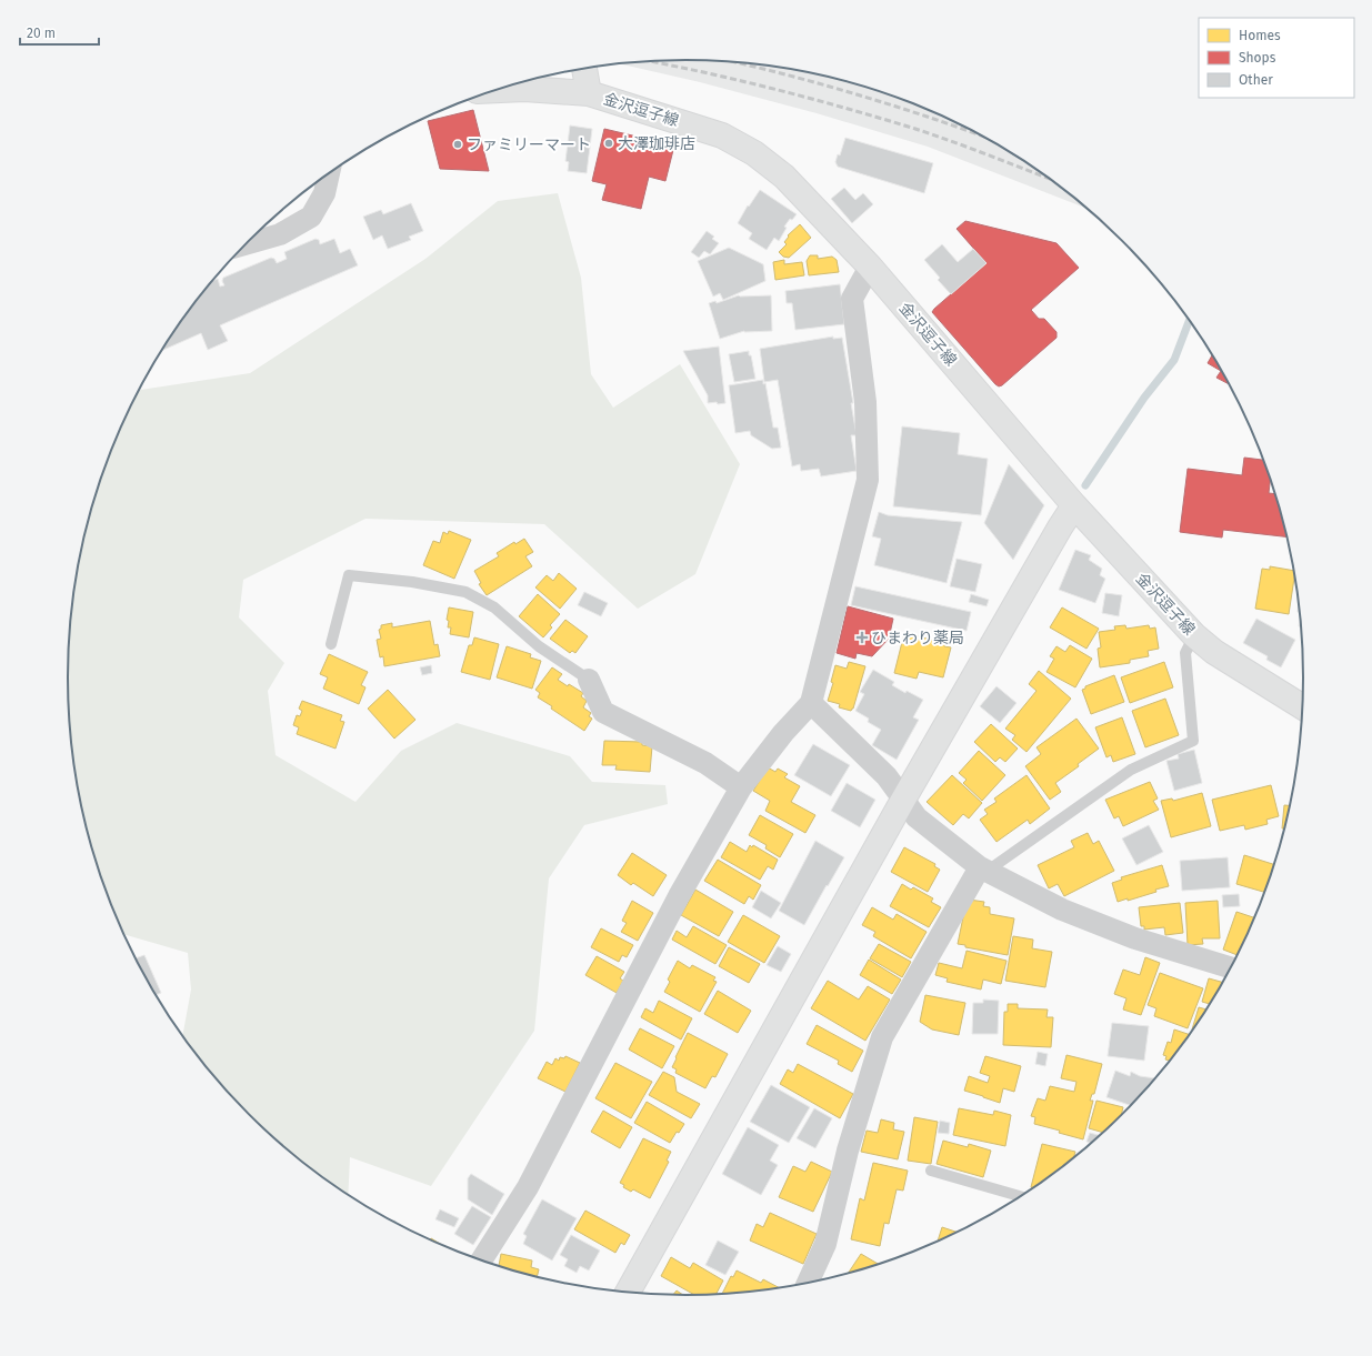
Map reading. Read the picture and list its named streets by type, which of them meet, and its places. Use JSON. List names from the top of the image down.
{
  "streets": {
    "main road": ["金沢逗子線"]
  },
  "places": {
    "other": ["大澤珈琲店", "ファミリーマート"],
    "health": ["ひまわり薬局"]
  },
  "legend": ["Homes", "Shops", "Other"],
  "scale_bar": "20 m"
}
